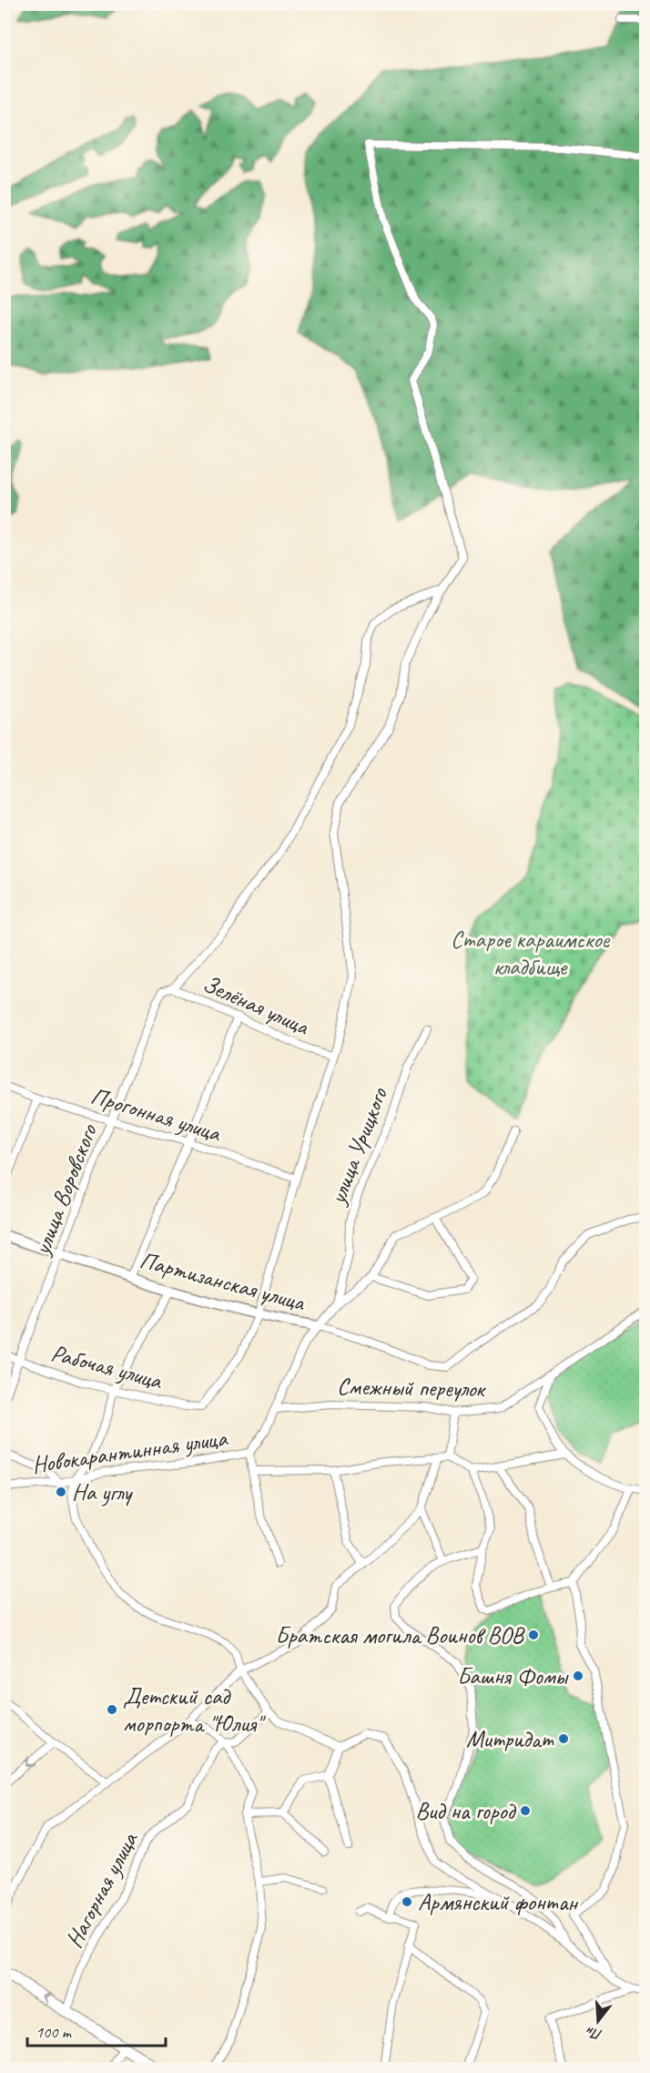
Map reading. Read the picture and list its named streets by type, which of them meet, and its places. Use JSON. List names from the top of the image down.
{
  "streets": {
    "street": [
      "Зелёная улица",
      "Прогонная улица",
      "улица Урицкого",
      "улица Воровского",
      "Партизанская улица",
      "Рабочая улица",
      "Смежный переулок",
      "Новокарантинная улица",
      "Нагорная улица"
    ]
  },
  "crossings": [
    ["Зелёная улица", "улица Воровского"],
    ["Прогонная улица", "улица Воровского"],
    ["улица Урицкого", "Партизанская улица"],
    ["улица Урицкого", "Смежный переулок"],
    ["улица Урицкого", "Новокарантинная улица"],
    ["улица Воровского", "Партизанская улица"],
    ["улица Воровского", "Рабочая улица"],
    ["Партизанская улица", "Рабочая улица"]
  ],
  "parks": ["Старое караимское кладбище"],
  "places": [
    "На углу",
    "Братская могила Воинов ВОВ",
    "Башня Фомы",
    "Детский сад морпорта \"Юлия\"",
    "Митридат",
    "Вид на город",
    "Армянский фонтан"
  ],
  "scale_bar": "100 m",
  "north": "bottom"
}
